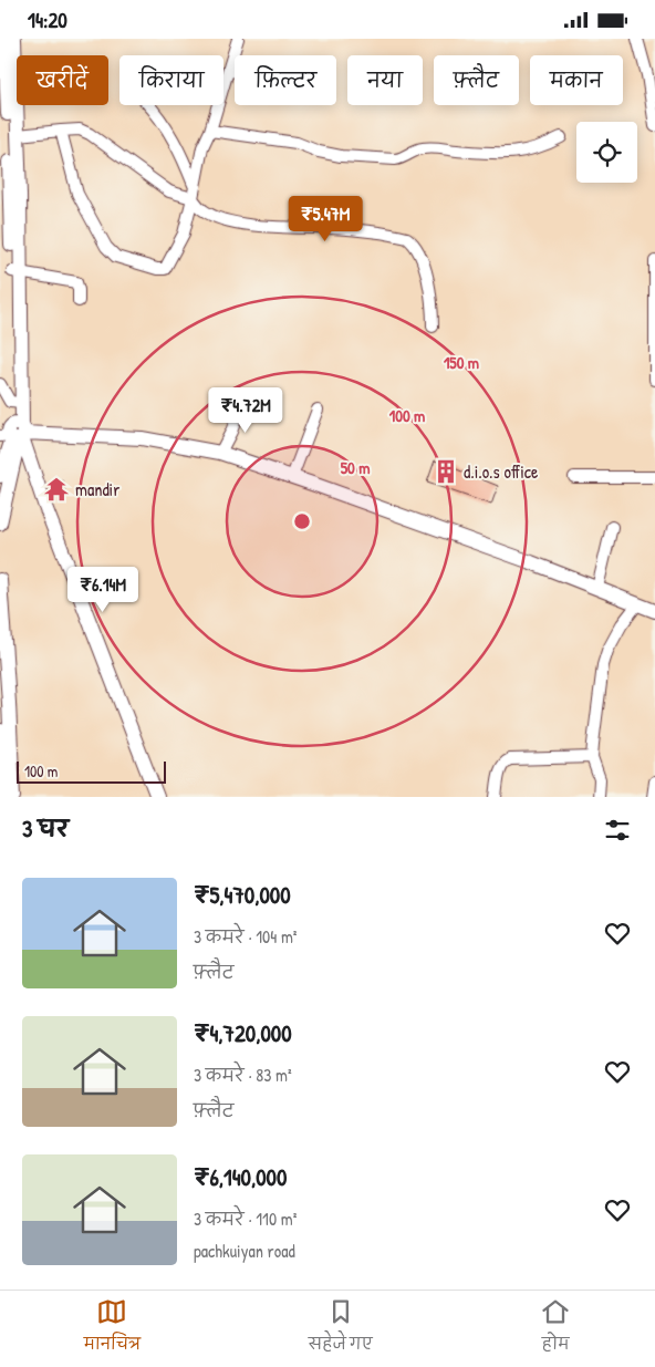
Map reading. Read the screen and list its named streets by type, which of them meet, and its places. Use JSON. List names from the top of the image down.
{
  "places": {
    "building": ["d.i.o.s office"],
    "temple": ["mandir"]
  },
  "scale_bar": "100 m",
  "page": {
    "status": "14:20",
    "chip": [
      "खरीदें",
      "किराया",
      "फ़िल्टर",
      "नया",
      "फ़्लैट",
      "मकान"
    ],
    "price": ["₹5.47M", "₹4.72M", "₹6.14M"],
    "scale": "100 m",
    "heading": "3 घर",
    "list": [
      {
        "name": "₹5,470,000",
        "note": "3 कमरे · 104 m² · फ़्लैट"
      },
      {
        "name": "₹4,720,000",
        "note": "3 कमरे · 83 m² · फ़्लैट"
      },
      {
        "name": "₹6,140,000",
        "note": "3 कमरे · 110 m² · pachkuiyan road"
      }
    ],
    "tabs": ["मानचित्र", "सहेजे गए", "होम"]
  },
  "rings": ["150 m", "100 m", "50 m"]
}
